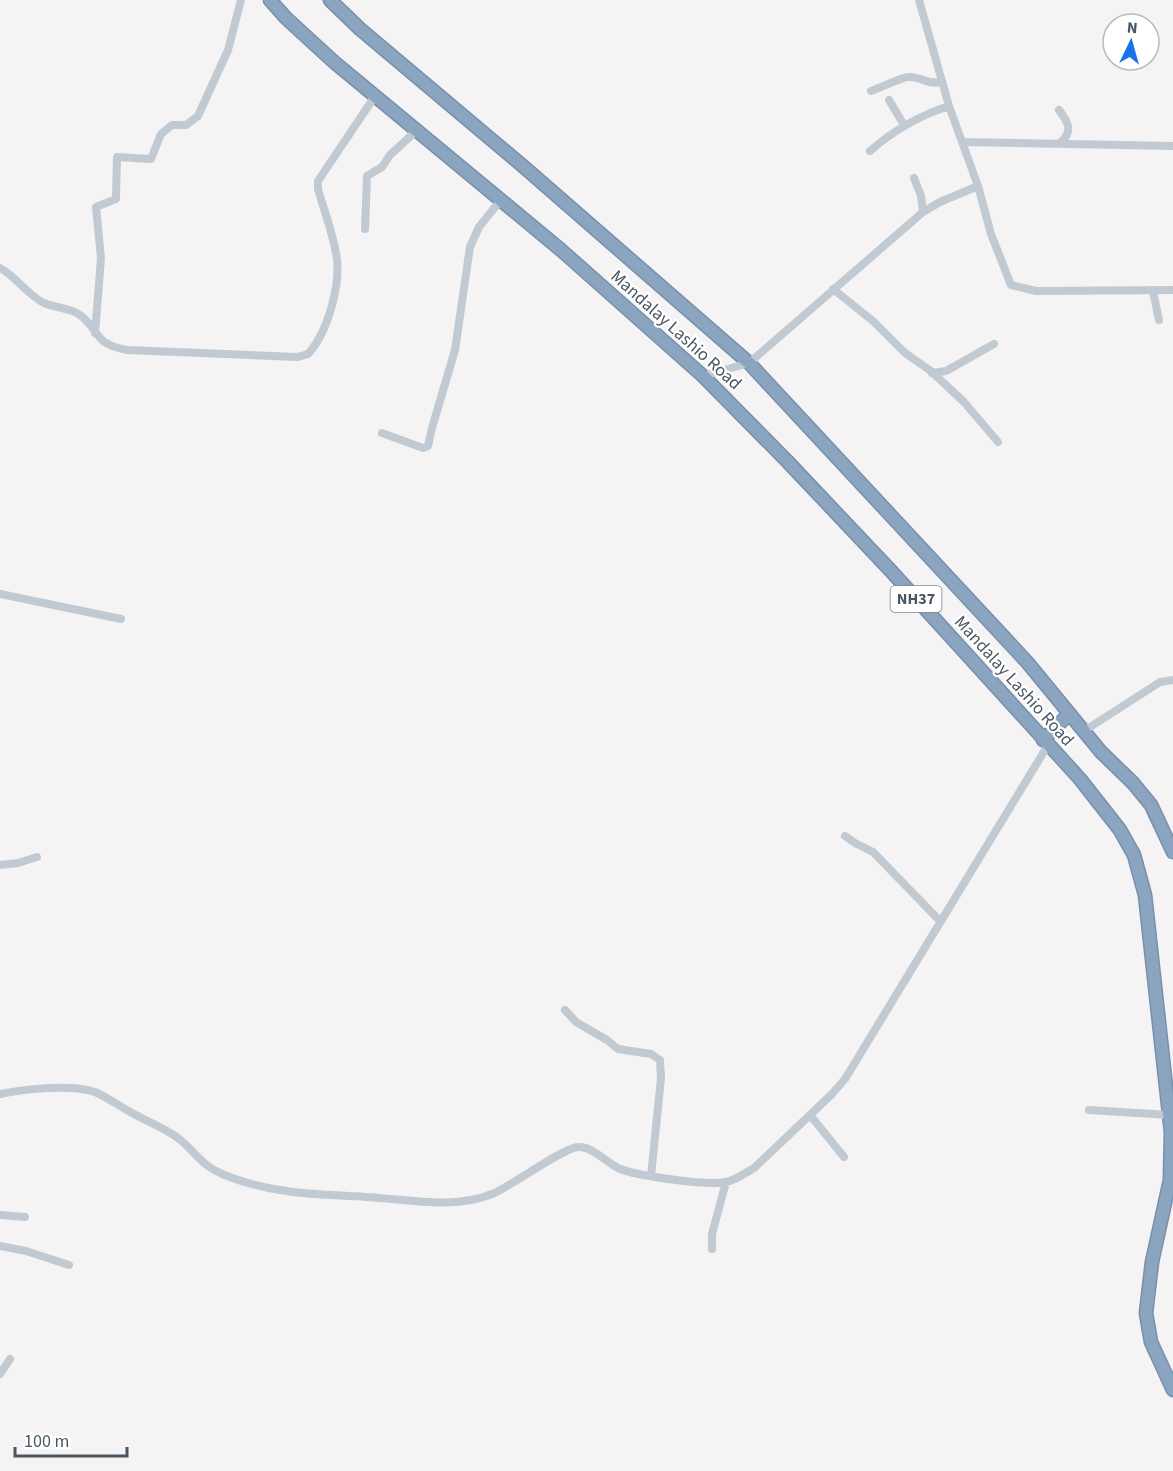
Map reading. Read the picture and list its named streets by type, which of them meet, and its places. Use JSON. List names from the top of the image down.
{
  "streets": {
    "highway": ["Mandalay Lashio Road", "NH37"]
  },
  "scale_bar": "100 m",
  "north": "top"
}
